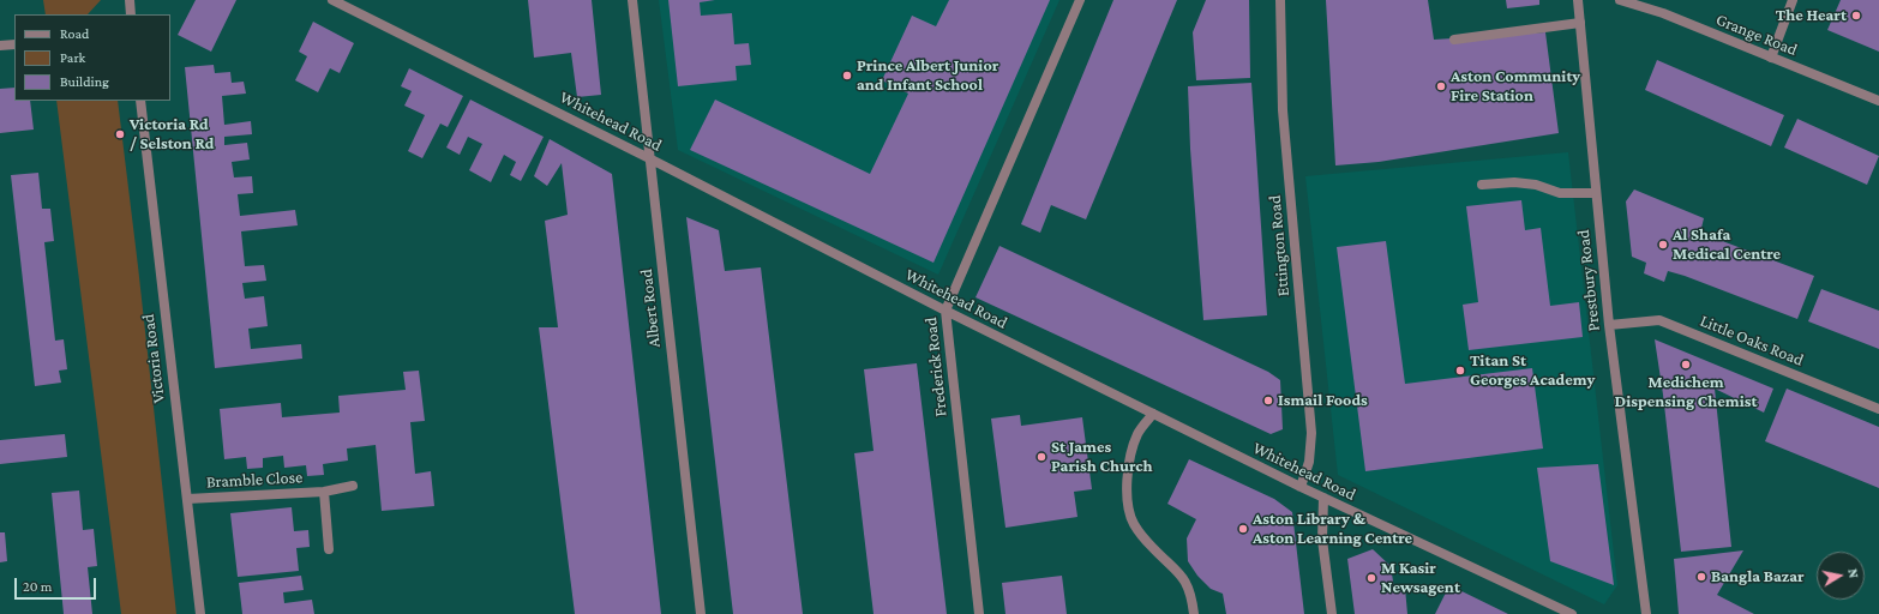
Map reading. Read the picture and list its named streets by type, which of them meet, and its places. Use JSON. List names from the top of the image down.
{
  "streets": {
    "street": [
      "Grange Road",
      "Whitehead Road",
      "Ettington Road",
      "Prestbury Road",
      "Albert Road",
      "Little Oaks Road",
      "Victoria Road",
      "Frederick Road",
      "Bramble Close"
    ]
  },
  "crossings": [
    ["Whitehead Road", "Ettington Road"],
    ["Whitehead Road", "Albert Road"],
    ["Whitehead Road", "Frederick Road"],
    ["Prestbury Road", "Little Oaks Road"],
    ["Victoria Road", "Bramble Close"]
  ],
  "places": [
    "The Heart",
    "Prince Albert Junior and Infant School",
    "Aston Community Fire Station",
    "Victoria Rd / Selston Rd",
    "Al Shafa Medical Centre",
    "Medichem Dispensing Chemist",
    "Titan St Georges Academy",
    "Ismail Foods",
    "St James Parish Church",
    "Aston Library & Aston Learning Centre",
    "Bangla Bazar",
    "M Kasir Newsagent"
  ],
  "legend": ["Road", "Park", "Building"],
  "scale_bar": "20 m",
  "north": "right"
}
